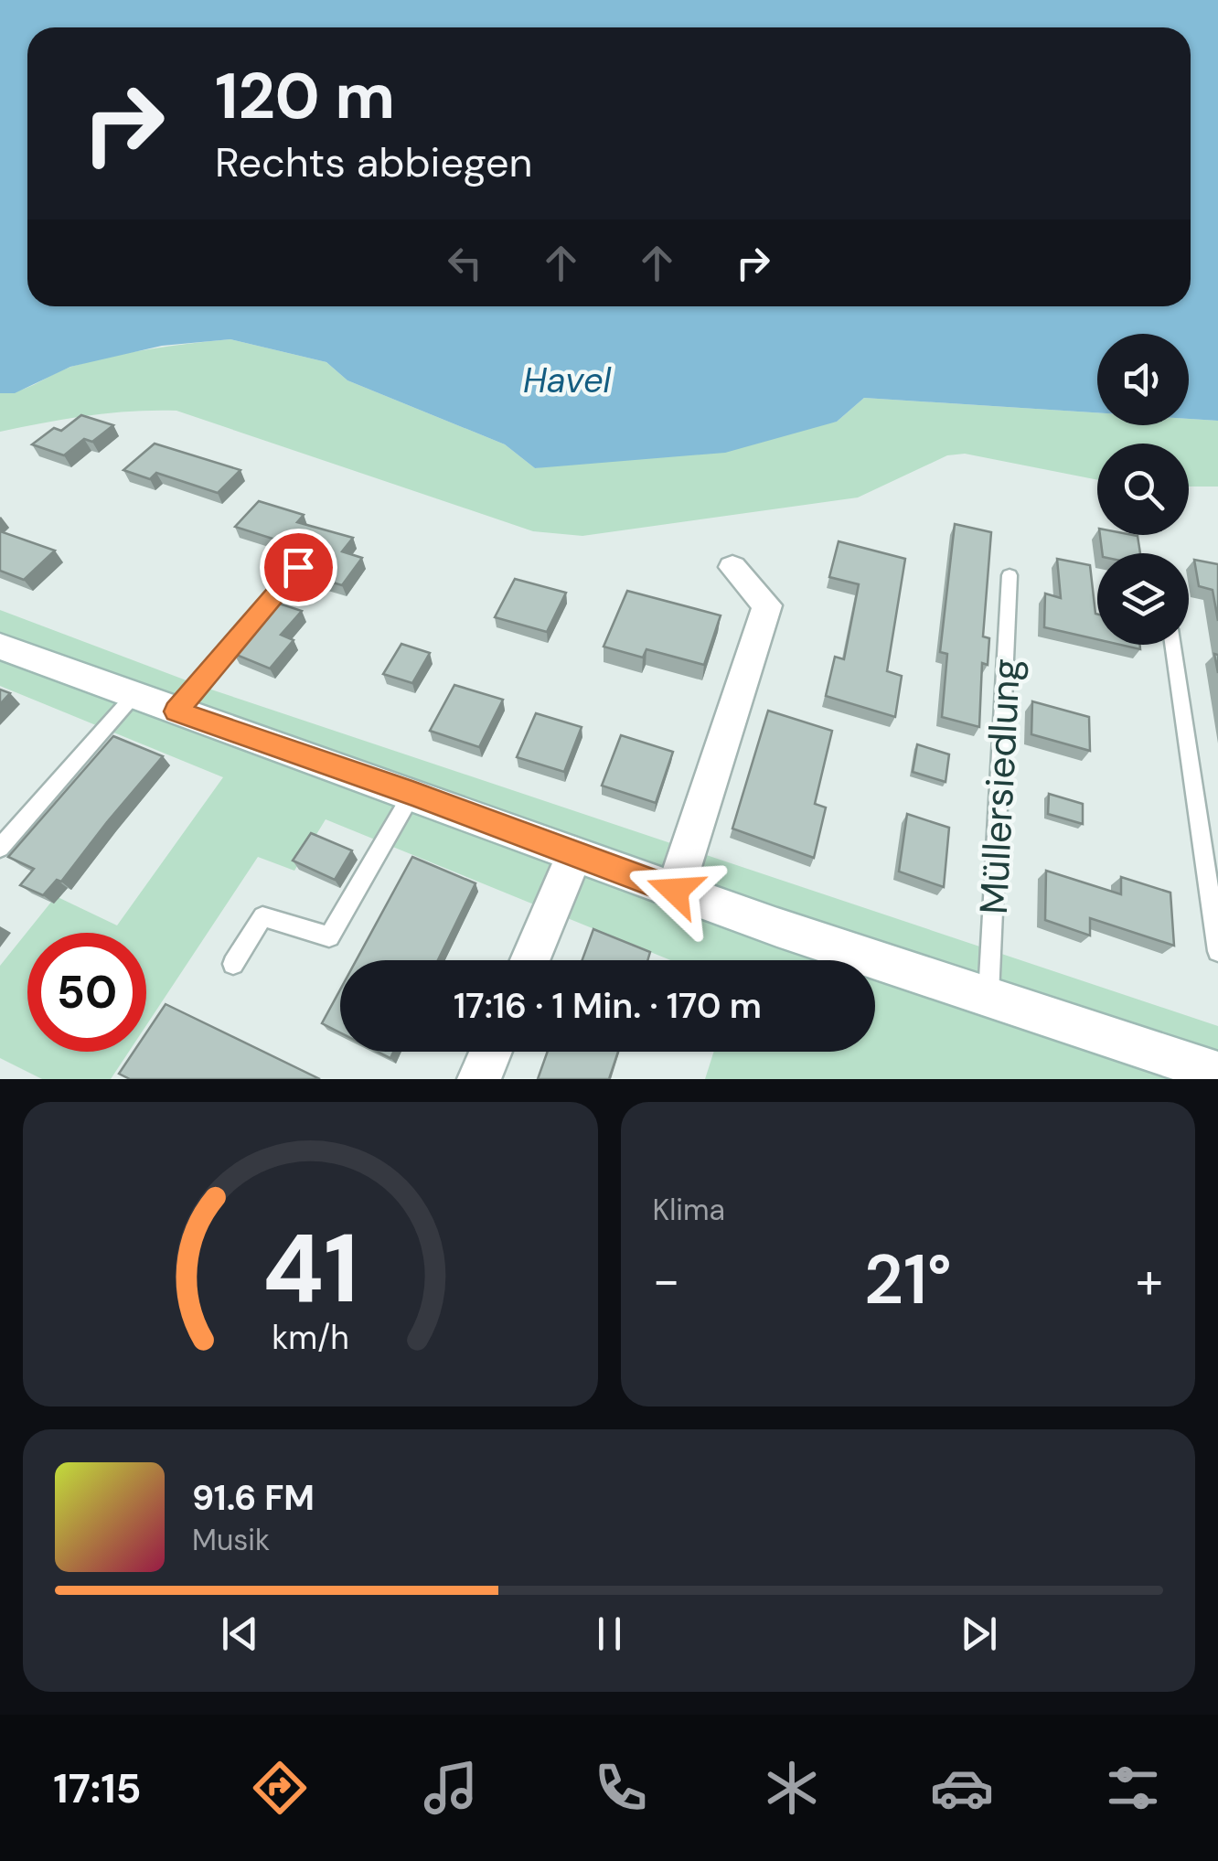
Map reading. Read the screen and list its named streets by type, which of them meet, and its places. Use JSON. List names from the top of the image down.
{
  "streets": {
    "lane": ["Müllersiedlung"]
  },
  "water": ["Havel"],
  "page": {
    "turn": ["120 m", "Rechts abbiegen"],
    "limit": "50",
    "trip": "17:16 · 1 Min. · 170 m",
    "tile": "Klima",
    "heat": ["−", "21°", "+"],
    "song": ["91.6 FM", "Musik"],
    "tabs": "17:15",
    "gauge": ["41", "km/h"]
  }
}
